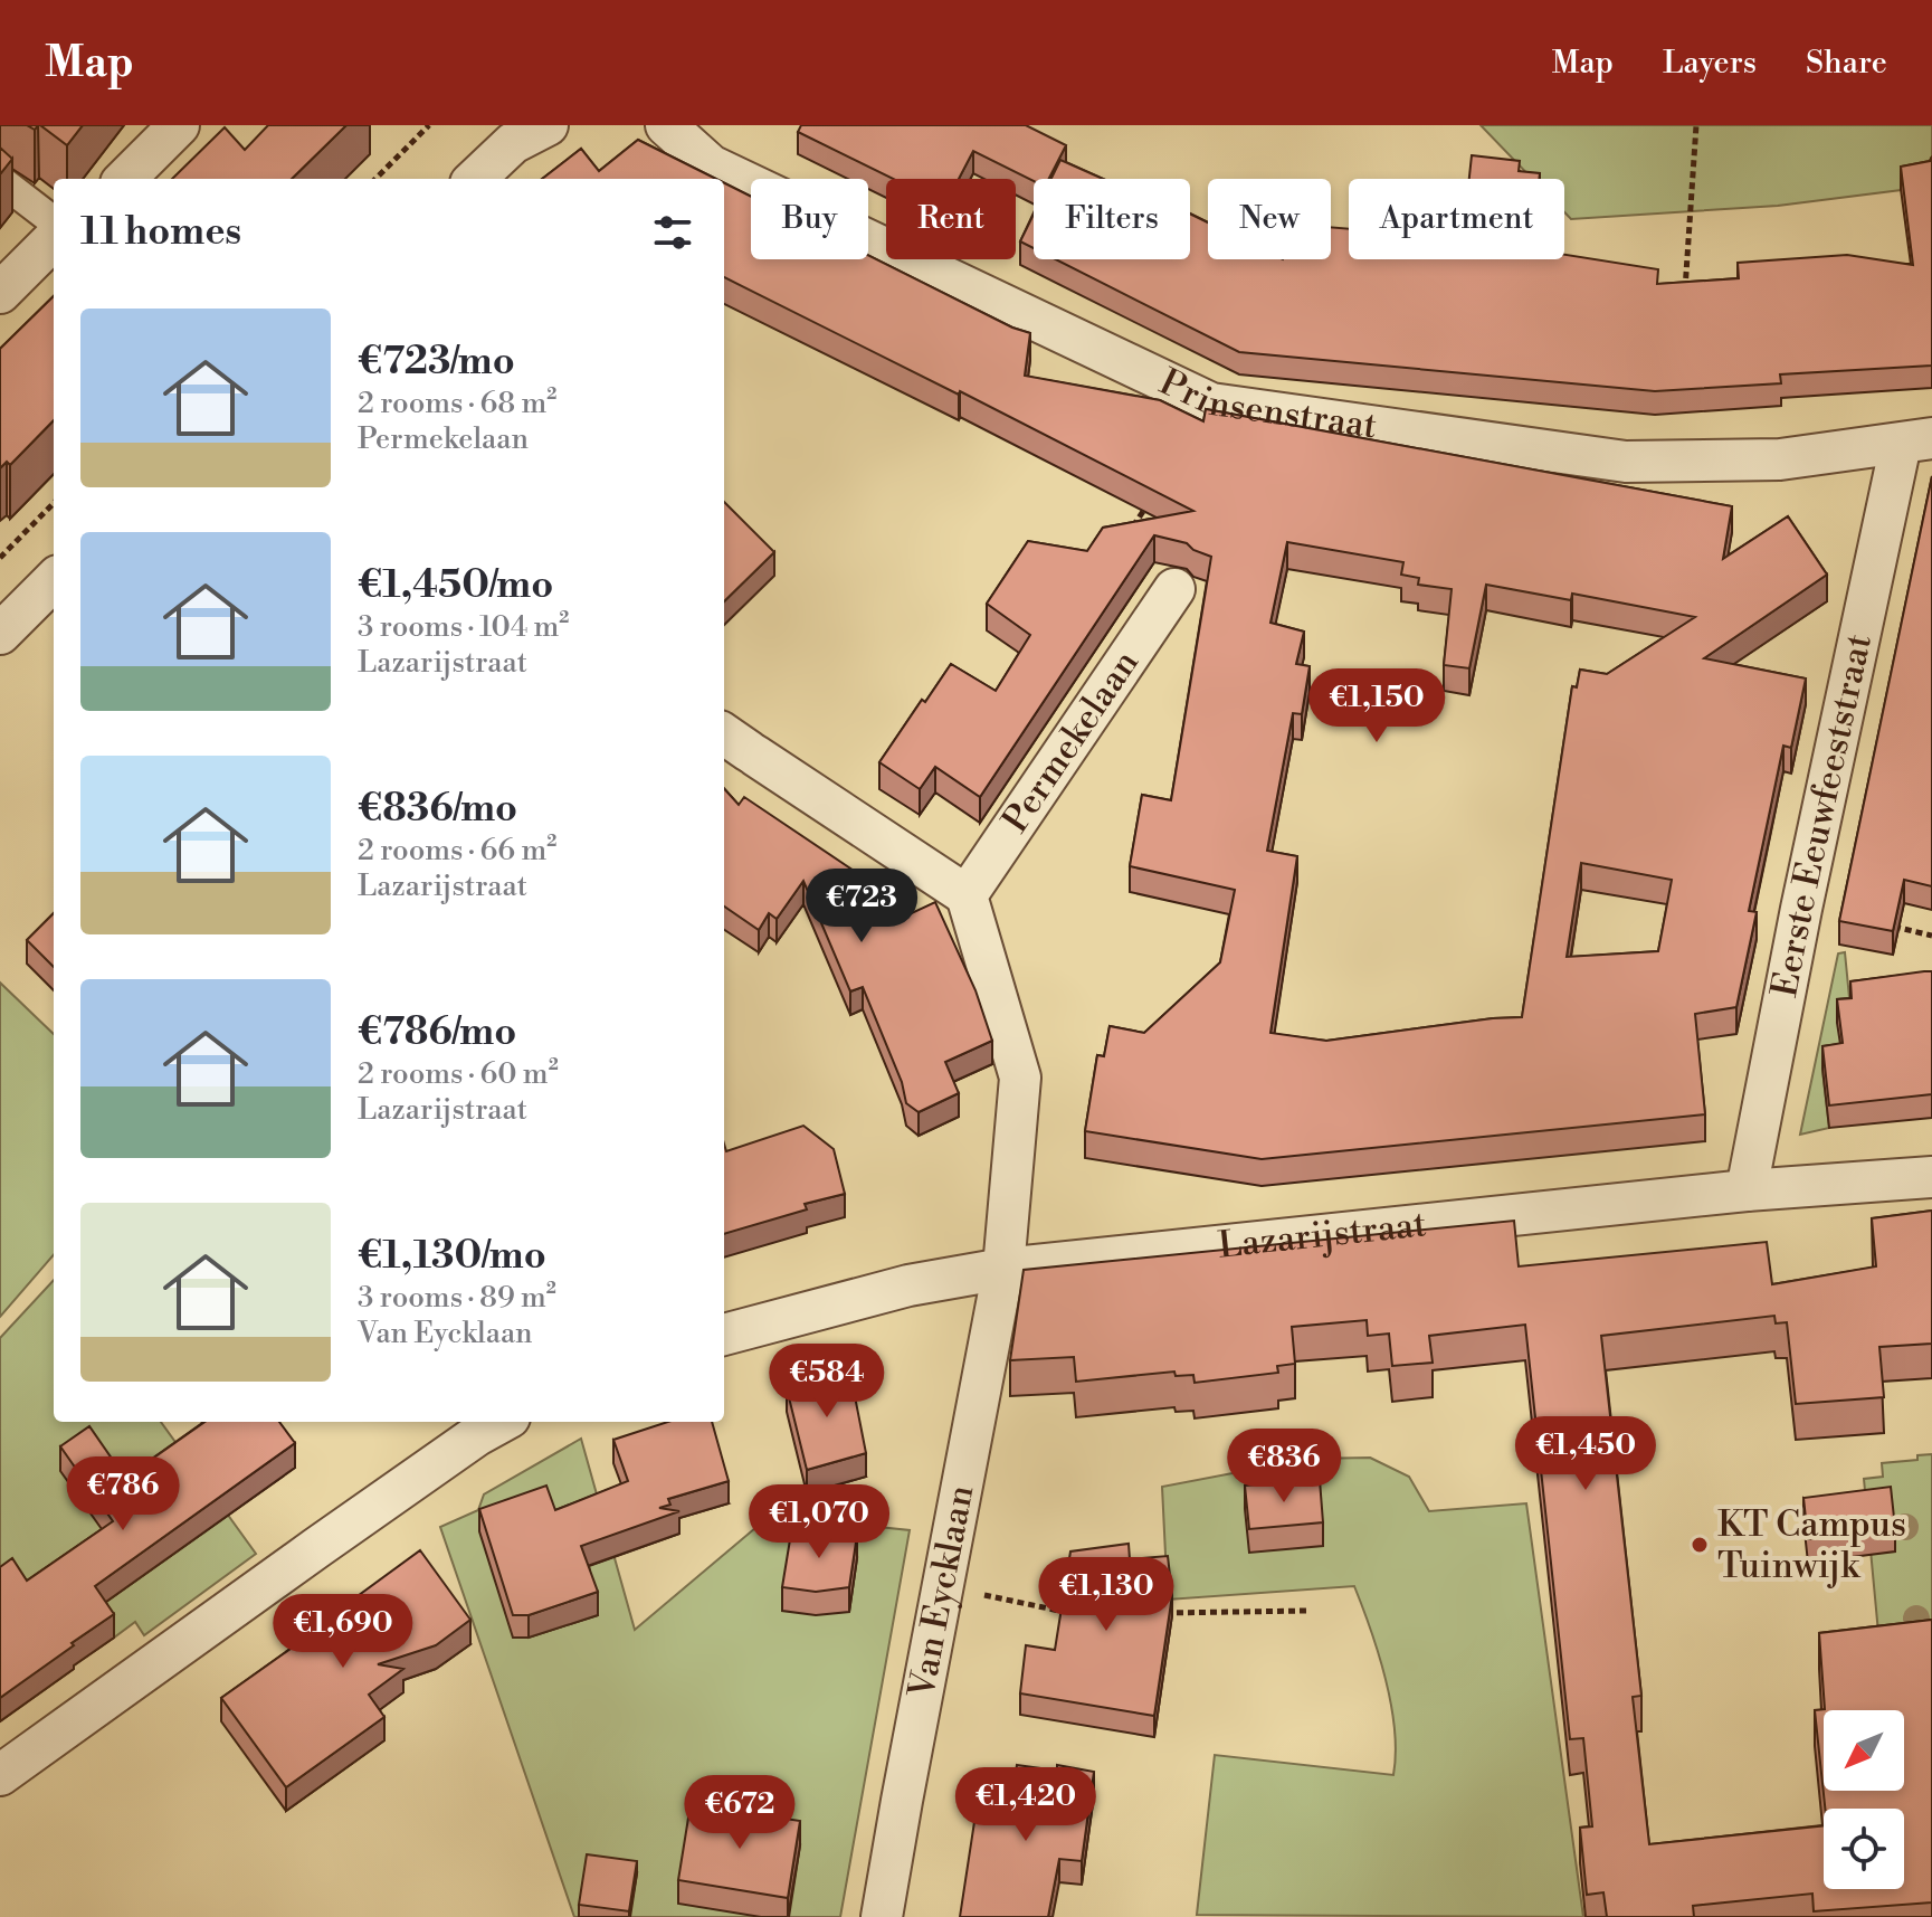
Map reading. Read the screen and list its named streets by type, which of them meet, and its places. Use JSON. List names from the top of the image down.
{
  "streets": {
    "street": [
      "Prinsenstraat",
      "Permekelaan",
      "Eerste Eeuwfeeststraat",
      "Lazarijstraat",
      "Van Eycklaan"
    ]
  },
  "crossings": [
    ["Prinsenstraat", "Eerste Eeuwfeeststraat"],
    ["Eerste Eeuwfeeststraat", "Lazarijstraat"],
    ["Lazarijstraat", "Van Eycklaan"]
  ],
  "places": ["KT Campus Tuinwijk"],
  "north": "bottom left",
  "page": {
    "header": "Map",
    "nav": ["Map", "Layers", "Share"],
    "chip": [
      "Buy",
      "Rent",
      "Filters",
      "New",
      "Apartment"
    ],
    "heading": "11 homes",
    "list": [
      {
        "name": "€723/mo",
        "note": "2 rooms · 68 m² · Permekelaan"
      },
      {
        "name": "€1,450/mo",
        "note": "3 rooms · 104 m² · Lazarijstraat"
      },
      {
        "name": "€836/mo",
        "note": "2 rooms · 66 m² · Lazarijstraat"
      },
      {
        "name": "€786/mo",
        "note": "2 rooms · 60 m² · Lazarijstraat"
      },
      {
        "name": "€1,130/mo",
        "note": "3 rooms · 89 m² · Van Eycklaan"
      }
    ],
    "price": [
      "€1,150",
      "€723",
      "€584",
      "€1,450",
      "€836",
      "€786",
      "€1,070",
      "€1,130",
      "€1,690",
      "€1,420",
      "€672"
    ]
  }
}
